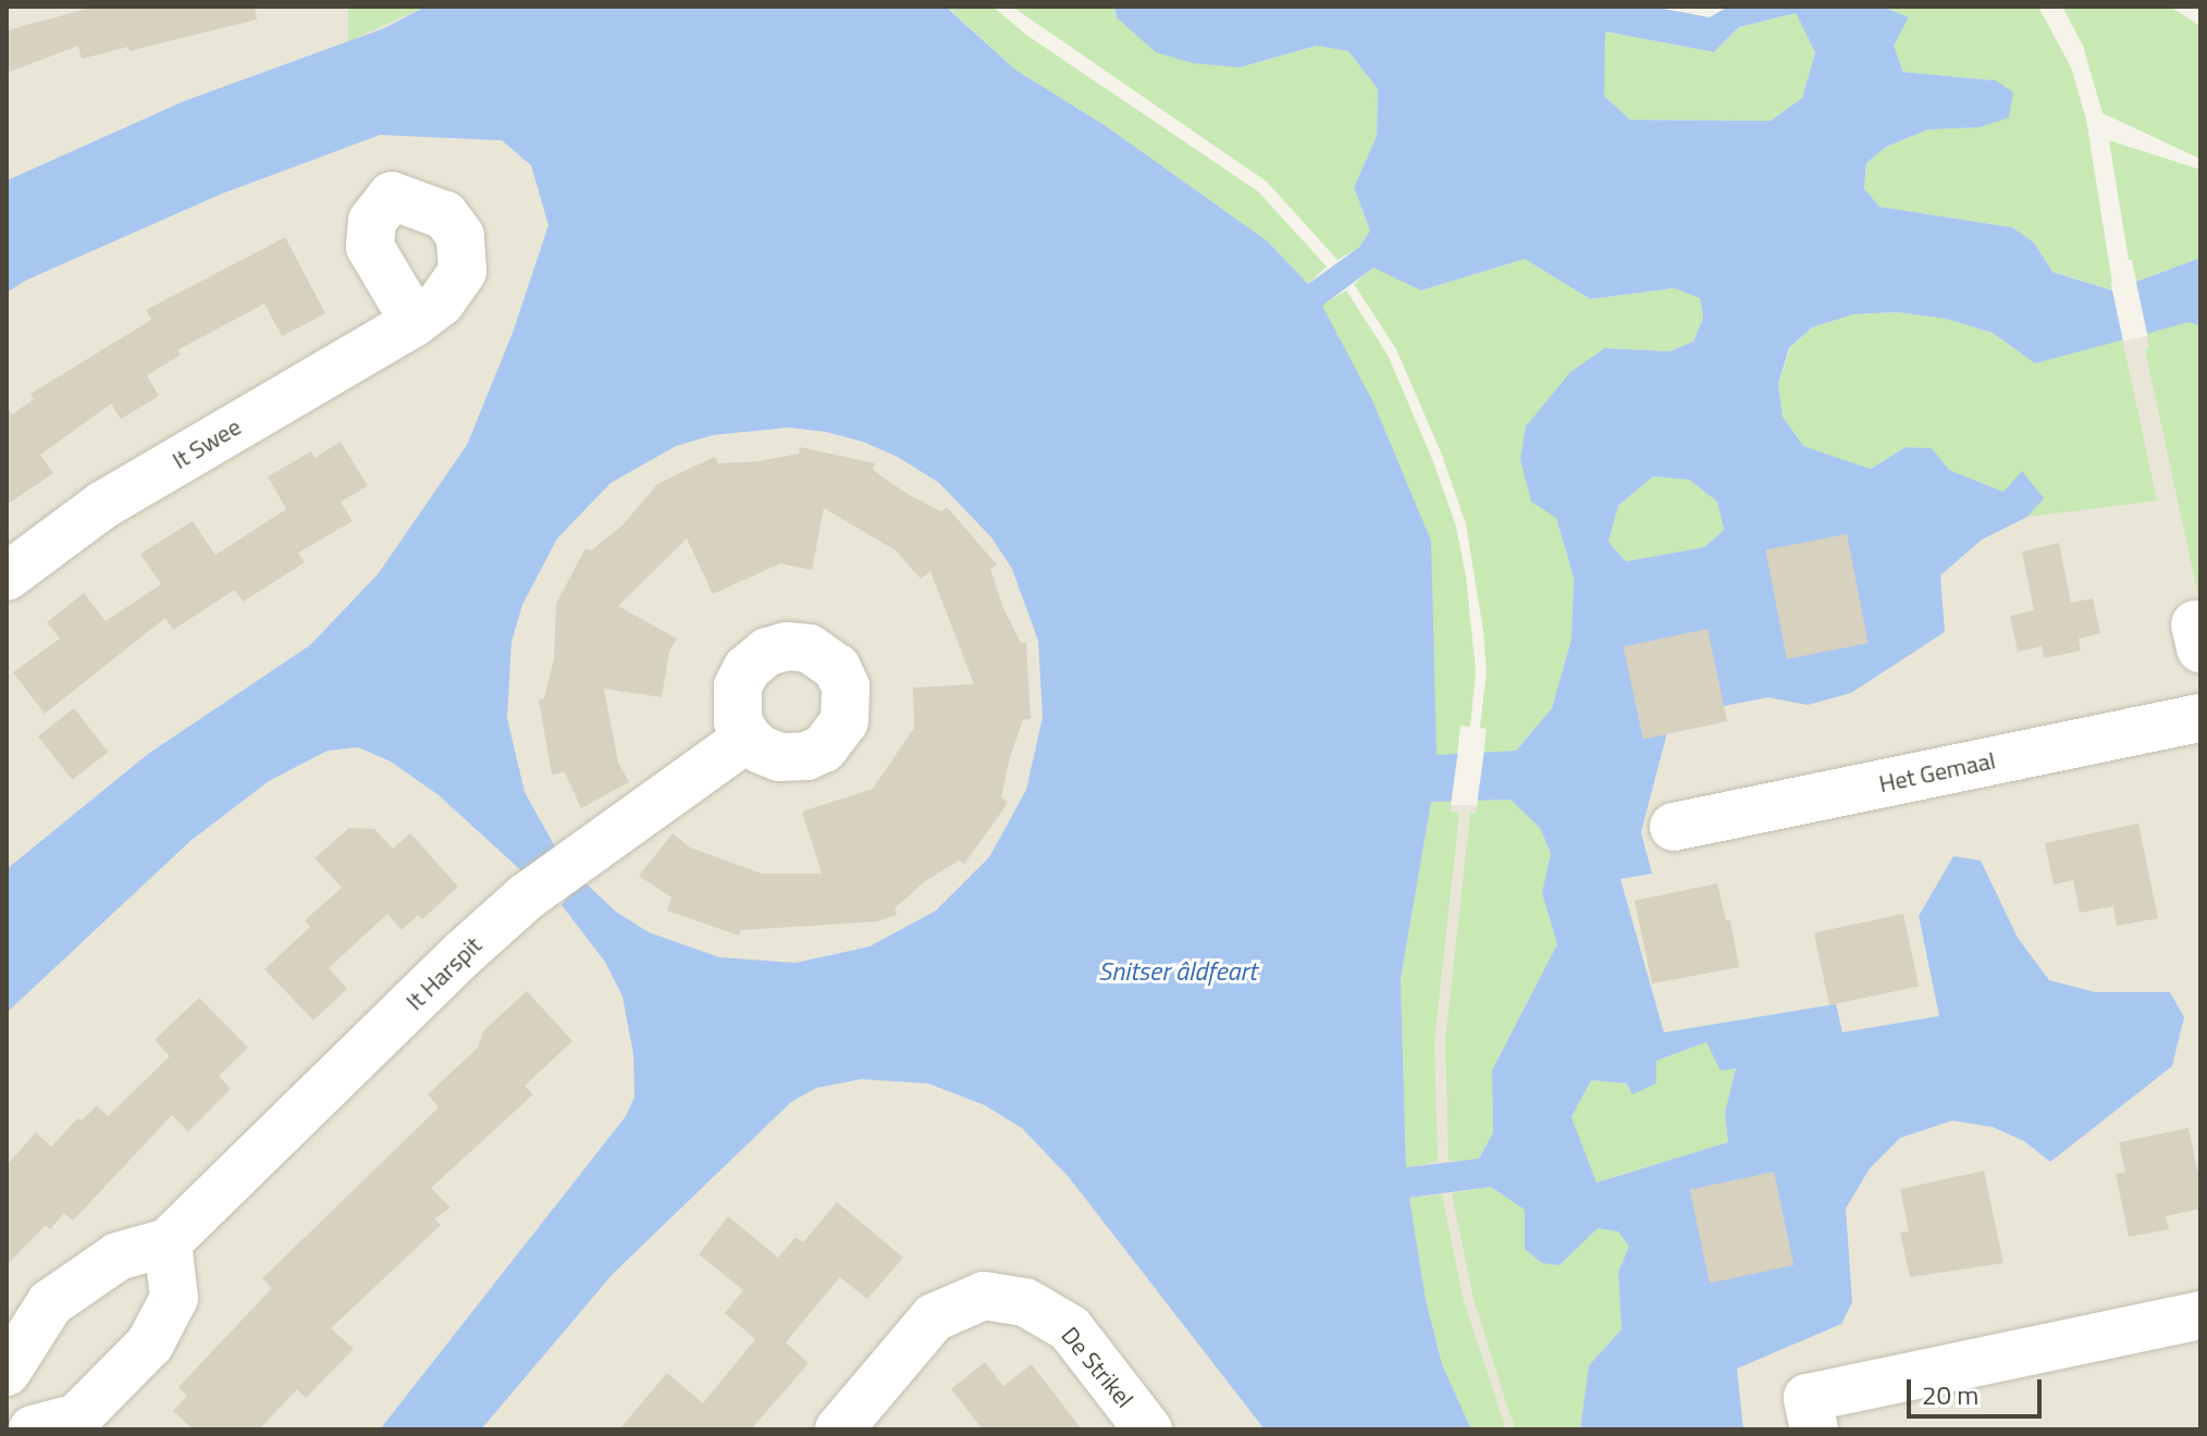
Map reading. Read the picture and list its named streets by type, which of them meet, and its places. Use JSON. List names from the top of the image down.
{
  "streets": {
    "street": [
      "It Swee",
      "Het Gemaal",
      "It Harspit",
      "De Strikel"
    ]
  },
  "water": ["Snitser âldfeart"],
  "scale_bar": "20 m"
}
